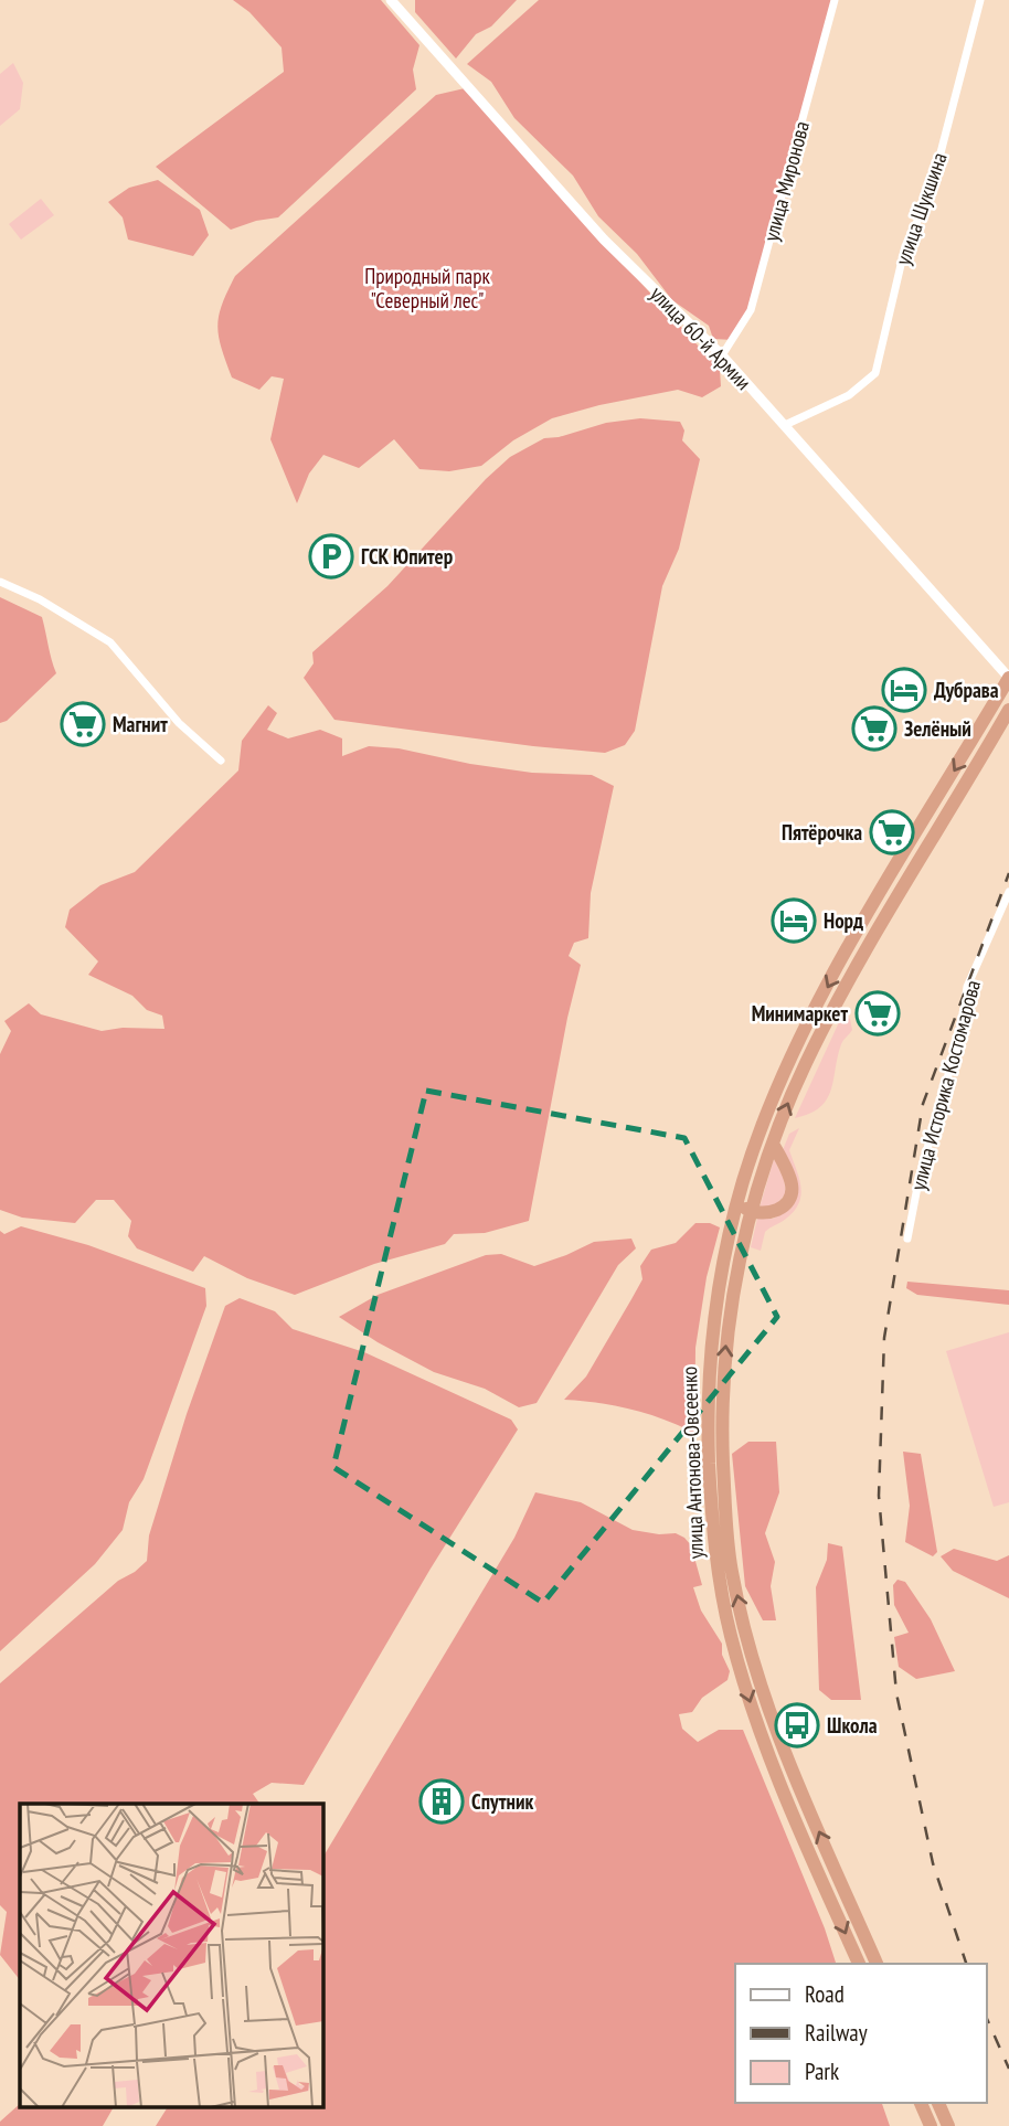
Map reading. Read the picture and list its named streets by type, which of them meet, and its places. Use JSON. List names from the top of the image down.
{
  "streets": {
    "highway": ["улица Антонова-Овсеенко"],
    "street": [
      "улица Миронова",
      "улица Шукшина",
      "улица 60-й Армии",
      "улица Историка Костомарова"
    ]
  },
  "crossings": [
    ["улица Миронова", "улица 60-й Армии"],
    ["улица Шукшина", "улица 60-й Армии"],
    ["улица 60-й Армии", "улица Антонова-Овсеенко"]
  ],
  "parks": ["Природный парк \"Северный лес\""],
  "places": {
    "parking": ["ГСК Юпитер"],
    "hotel": ["Дубрава", "Норд"],
    "supermarket": [
      "Магнит",
      "Зелёный",
      "Пятёрочка",
      "Минимаркет"
    ],
    "bus stop": ["Школа"],
    "building": ["Спутник"]
  },
  "legend": ["Road", "Railway", "Park"]
}
